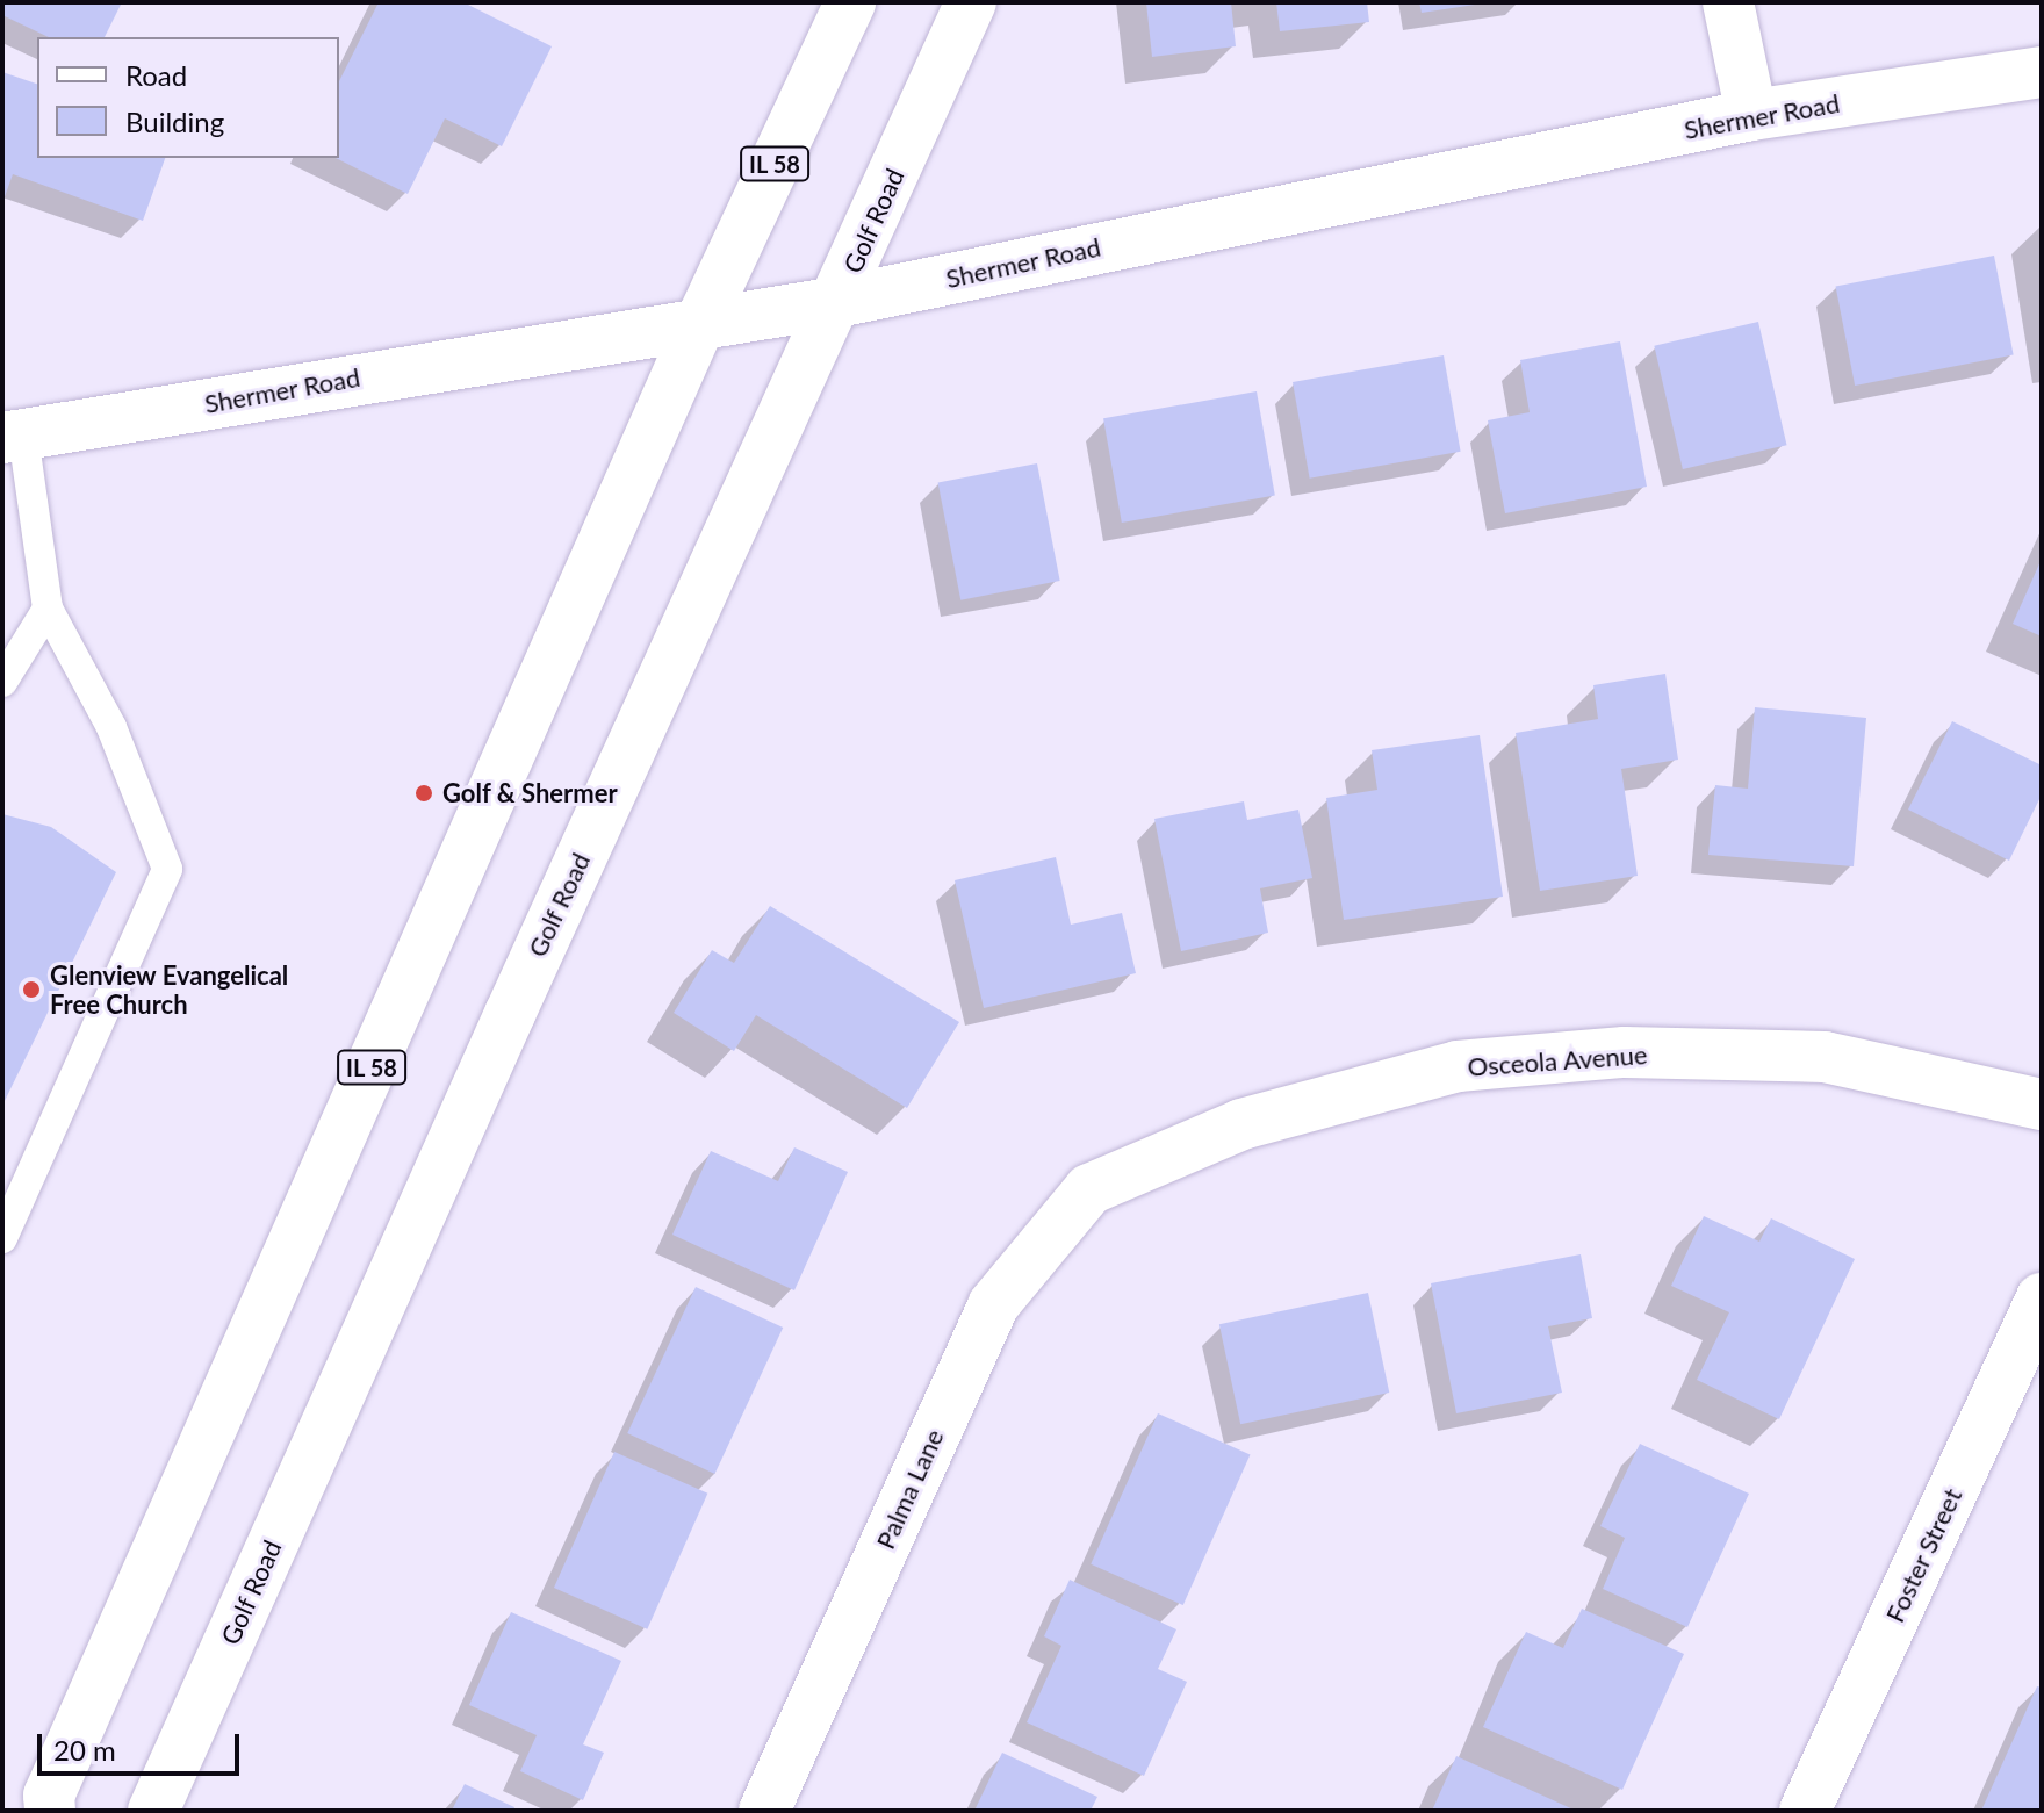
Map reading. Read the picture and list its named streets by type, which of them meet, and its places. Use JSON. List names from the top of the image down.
{
  "streets": {
    "main road": [
      "Shermer Road",
      "IL 58",
      "Golf Road",
      "Osceola Avenue",
      "Palma Lane",
      "Foster Street"
    ]
  },
  "crossings": [
    ["Shermer Road", "IL 58"],
    ["Shermer Road", "Golf Road"],
    ["Osceola Avenue", "Palma Lane"]
  ],
  "places": ["Golf & Shermer", "Glenview Evangelical Free Church"],
  "legend": ["Road", "Building"],
  "scale_bar": "20 m"
}
